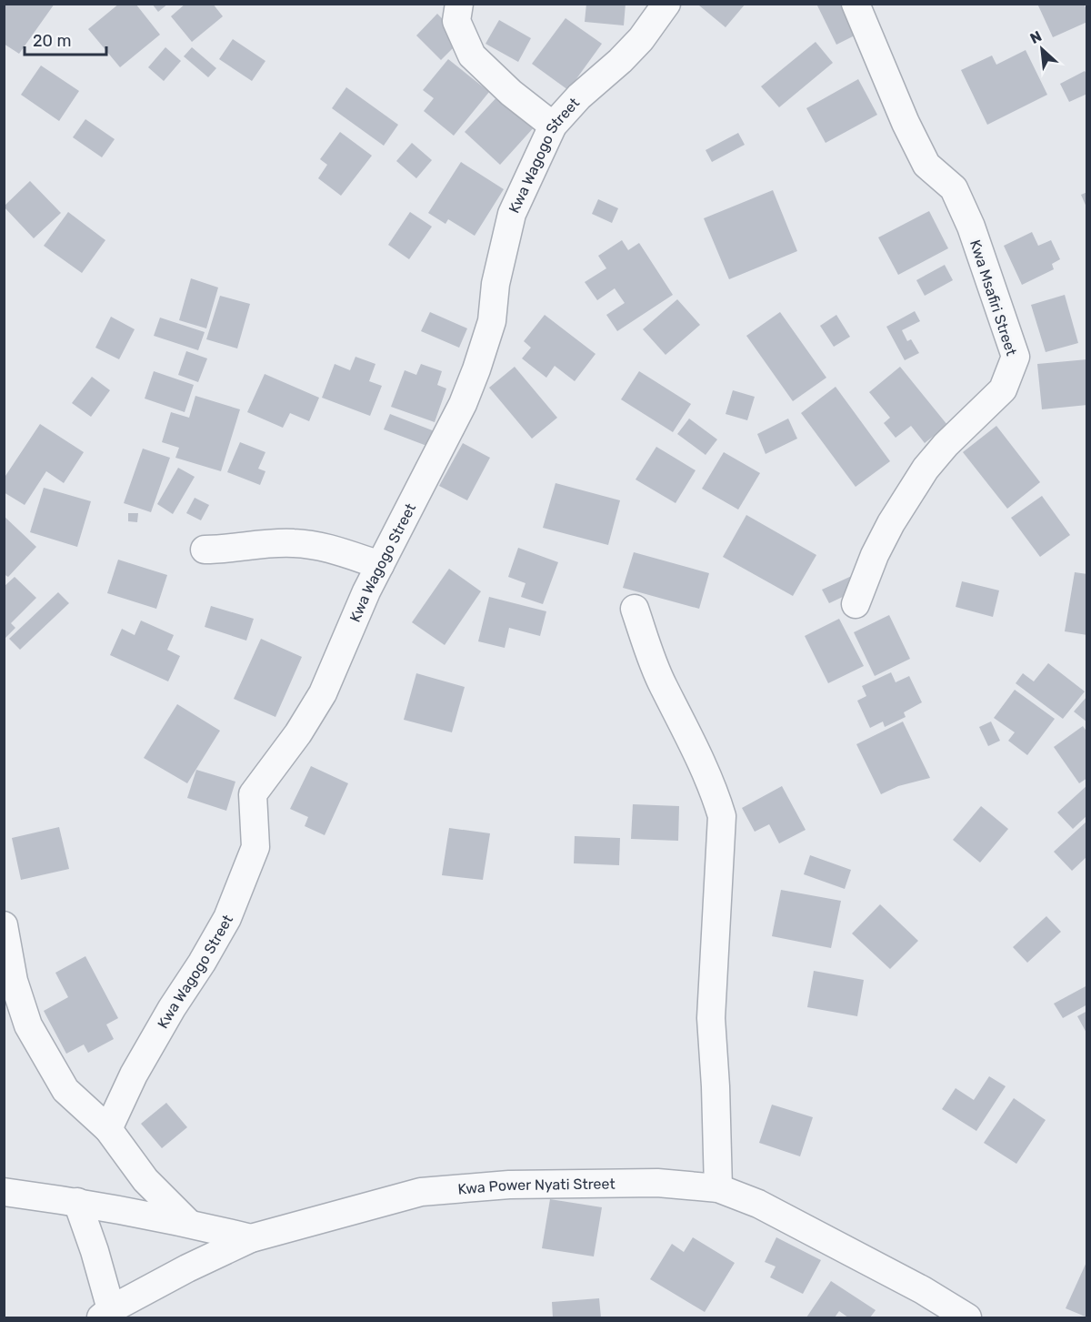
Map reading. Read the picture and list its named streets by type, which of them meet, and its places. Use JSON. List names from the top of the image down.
{
  "streets": {
    "street": ["Kwa Wagogo Street", "Kwa Msafiri Street", "Kwa Power Nyati Street"]
  },
  "scale_bar": "20 m",
  "north": "top left"
}
